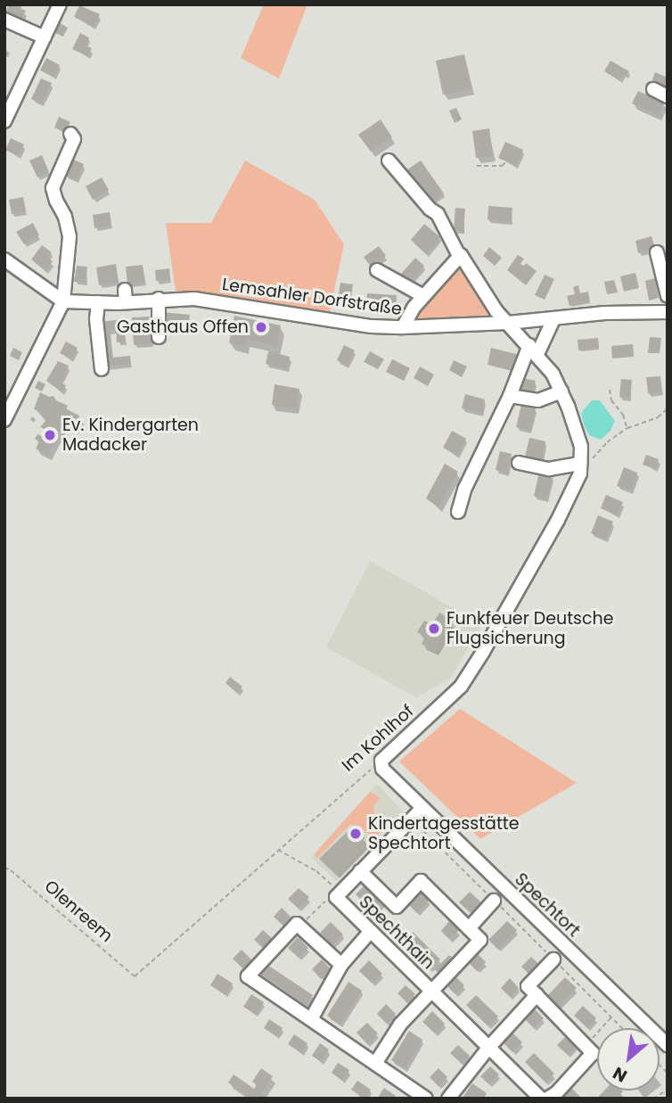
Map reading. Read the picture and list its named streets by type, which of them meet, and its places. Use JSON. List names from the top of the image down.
{
  "streets": {
    "street": [
      "Lemsahler Dorfstraße",
      "Im Kohlhof",
      "Spechtort",
      "Spechthain"
    ],
    "path": ["Olenreem"]
  },
  "crossings": [
    ["Im Kohlhof", "Spechtort"],
    ["Im Kohlhof", "Olenreem"],
    ["Spechtort", "Spechthain"]
  ],
  "places": [
    "Gasthaus Offen",
    "Ev. Kindergarten Madacker",
    "Funkfeuer Deutsche Flugsicherung",
    "Kindertagesstätte Spechtort"
  ],
  "north": "bottom left"
}
